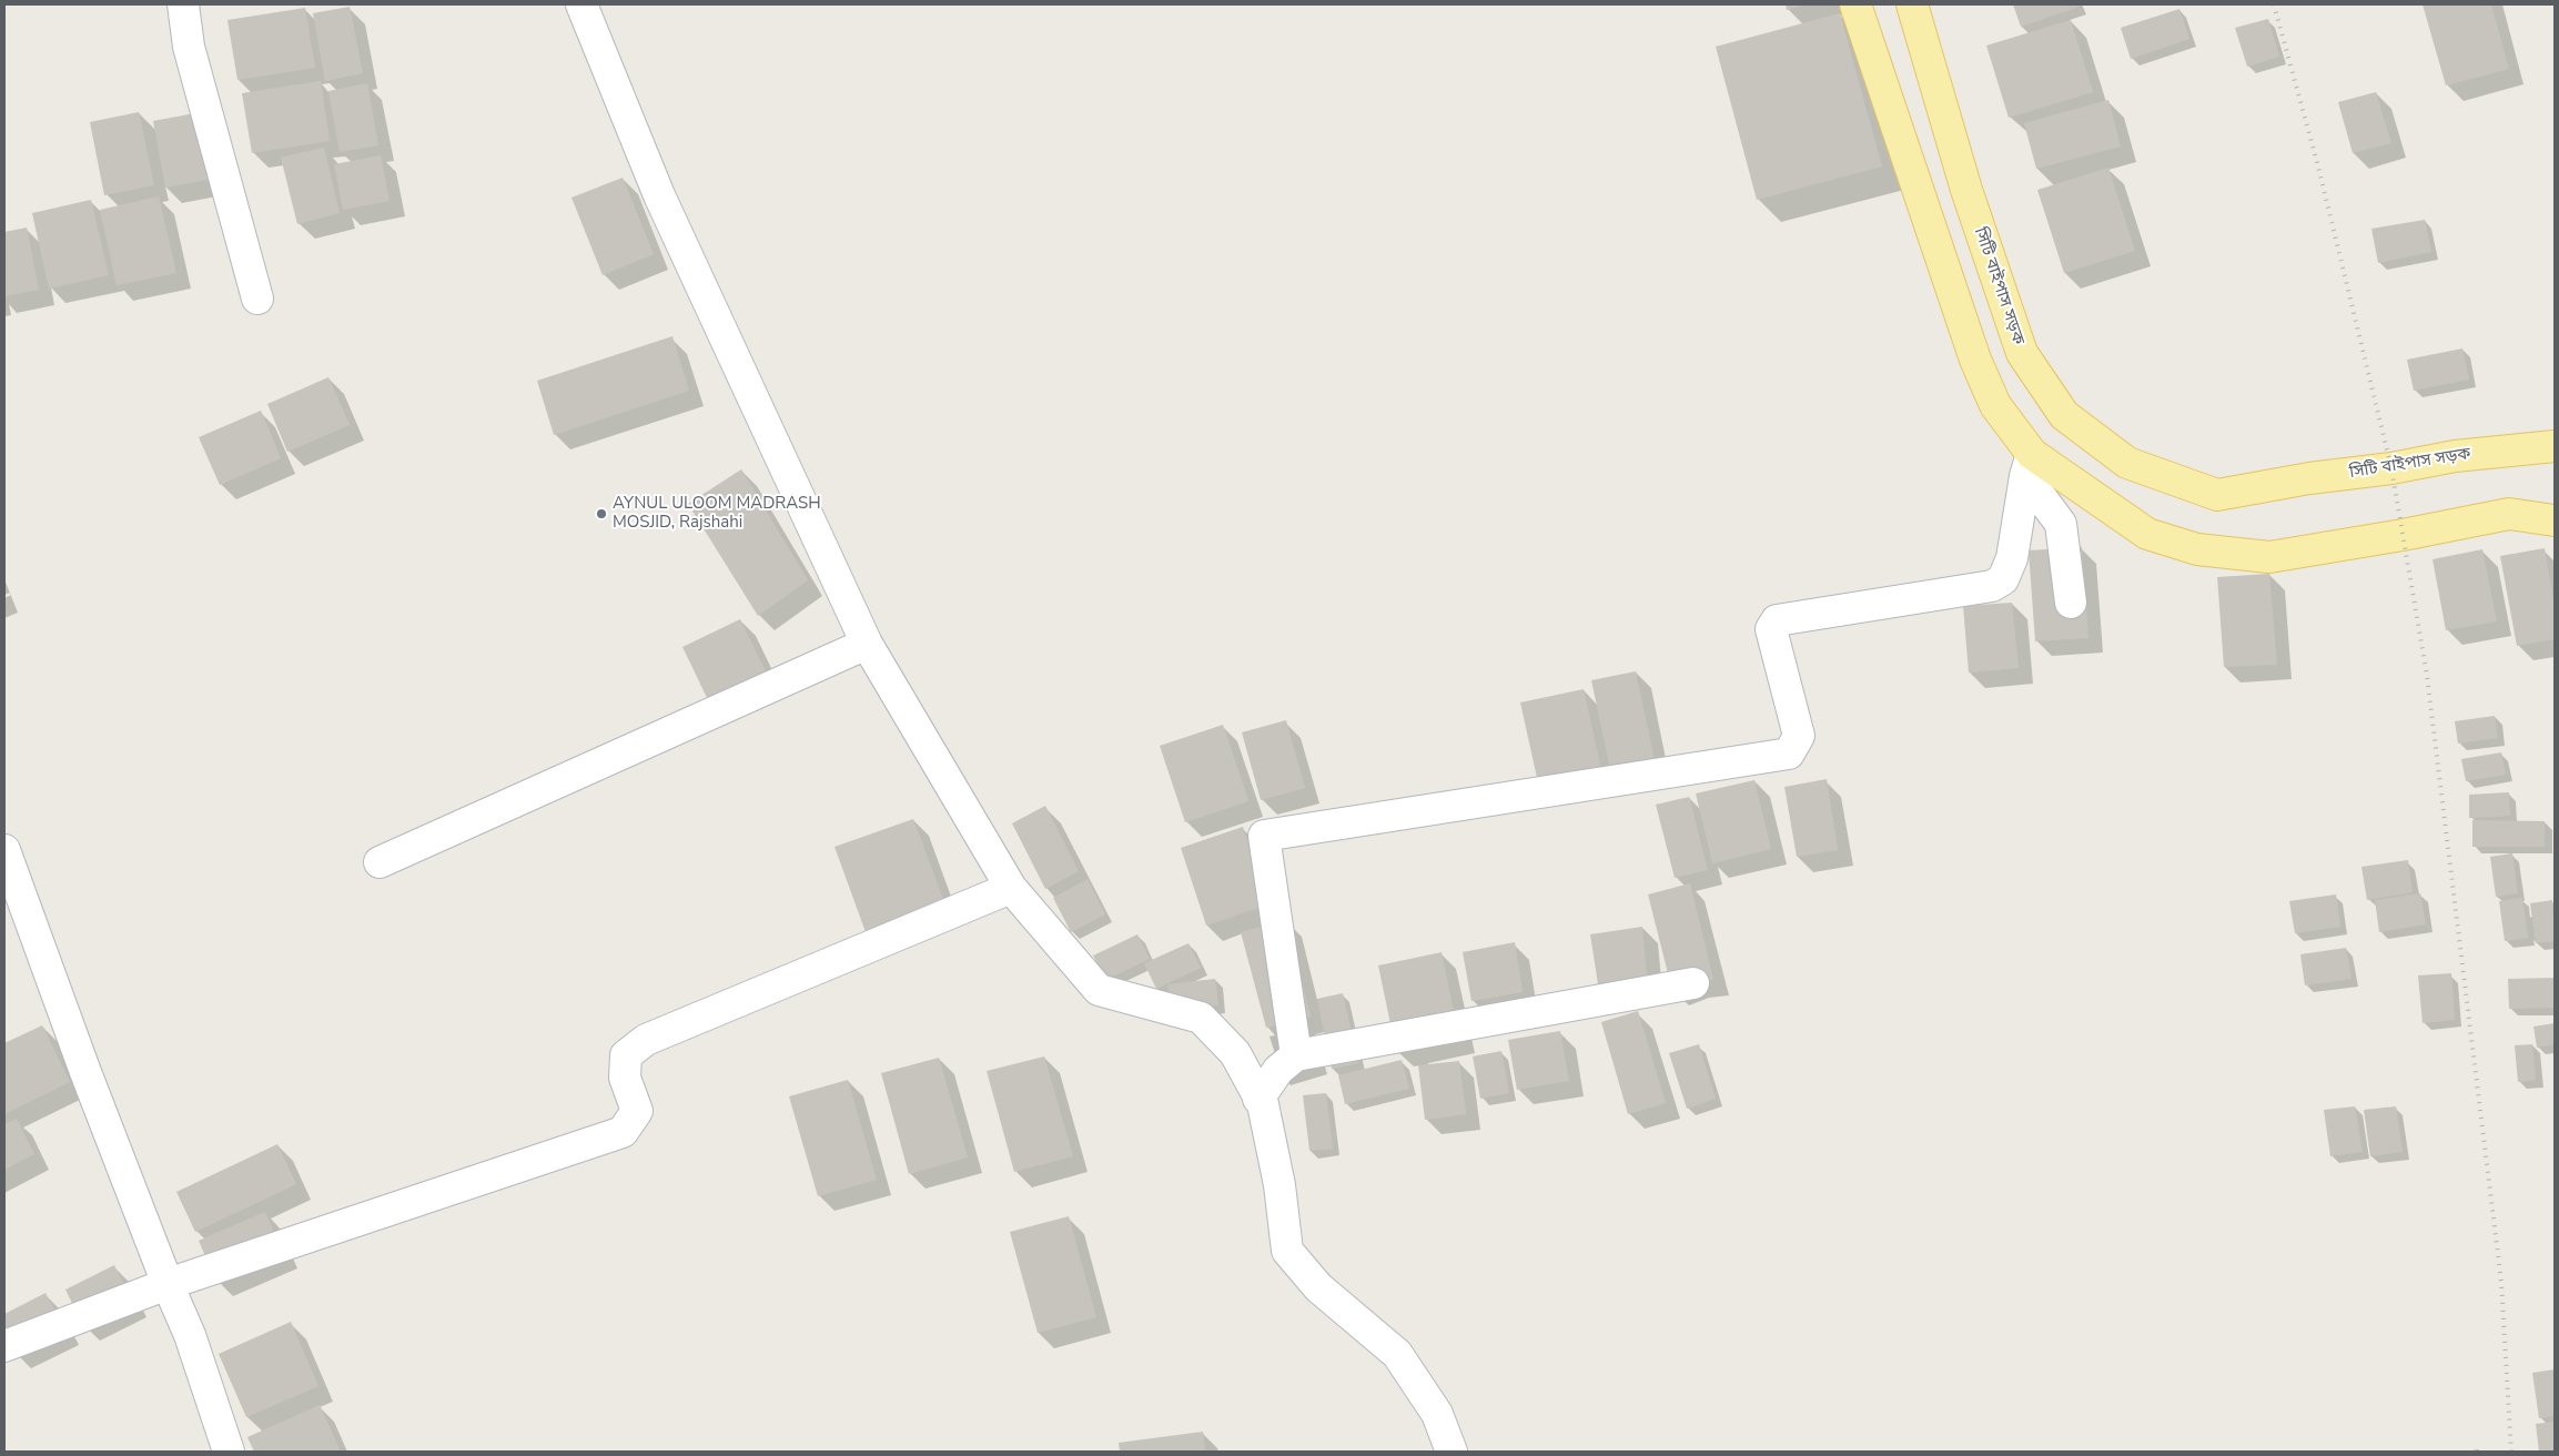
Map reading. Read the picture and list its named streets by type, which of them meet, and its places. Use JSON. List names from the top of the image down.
{
  "streets": {
    "main road": ["সিটি বাইপাস সড়ক"]
  },
  "places": ["AYNUL ULOOM MADRASH MOSJID, Rajshahi"]
}
